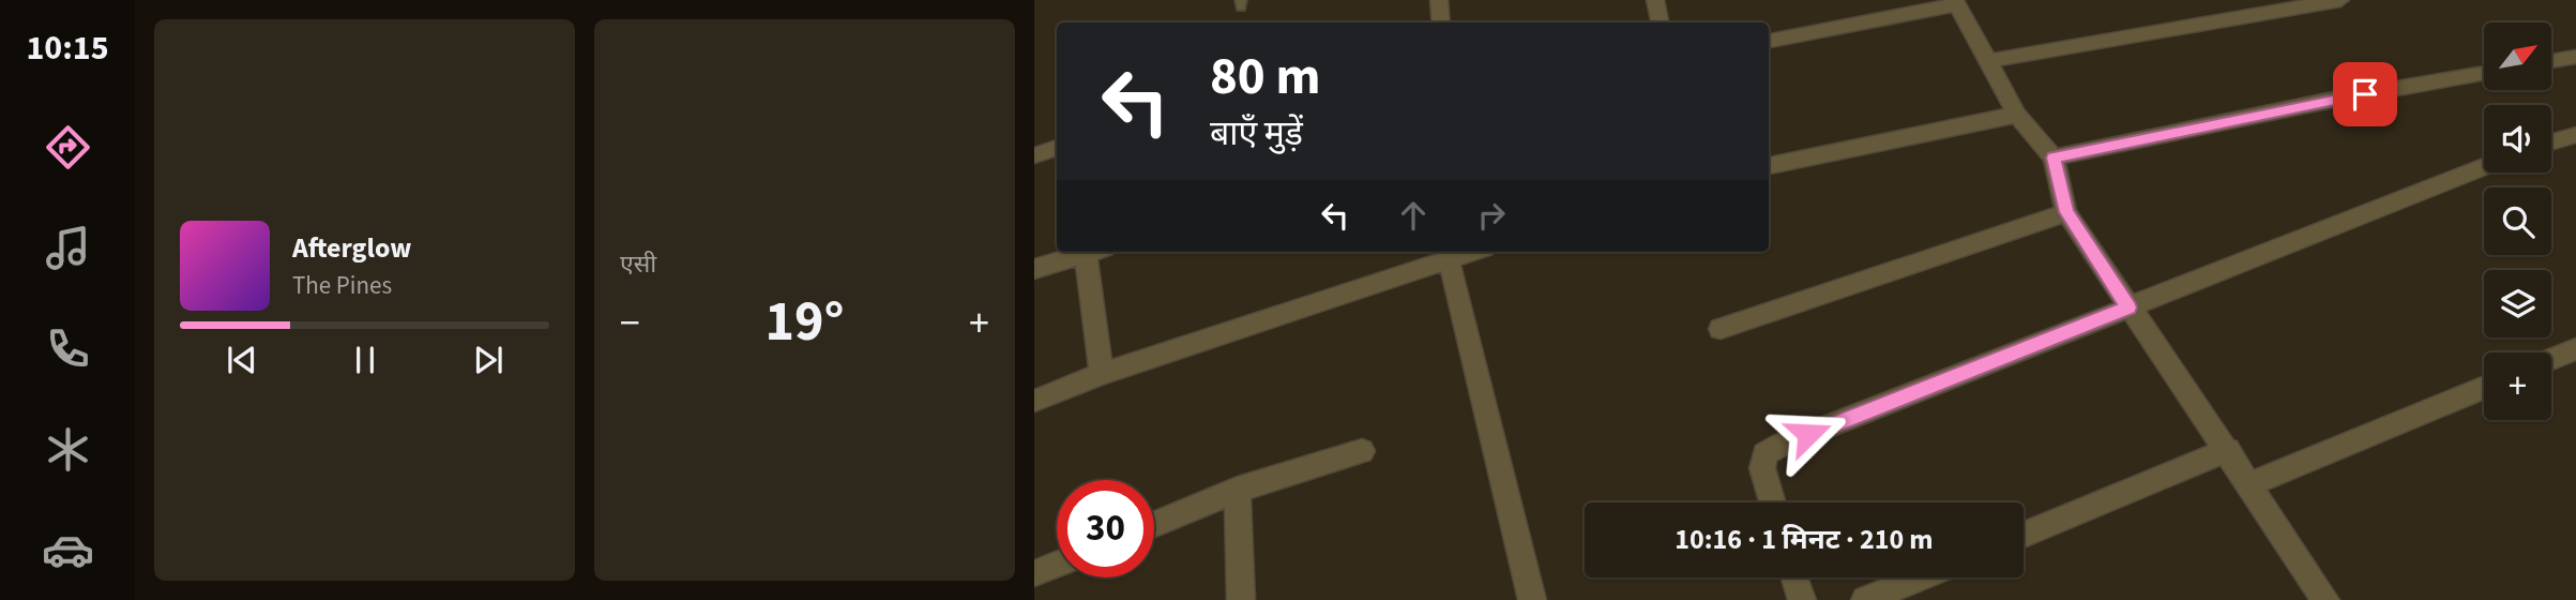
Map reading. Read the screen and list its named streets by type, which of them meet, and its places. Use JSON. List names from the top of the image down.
{
  "north": "top right",
  "page": {
    "tabs": "10:15",
    "tile": "एसी",
    "map_buttons": "+",
    "turn": ["80 m", "बाएँ मुड़ें"],
    "song": ["Afterglow", "The Pines"],
    "heat": ["−", "19°", "+"],
    "limit": "30",
    "trip": "10:16 · 1 मिनट · 210 m"
  }
}
